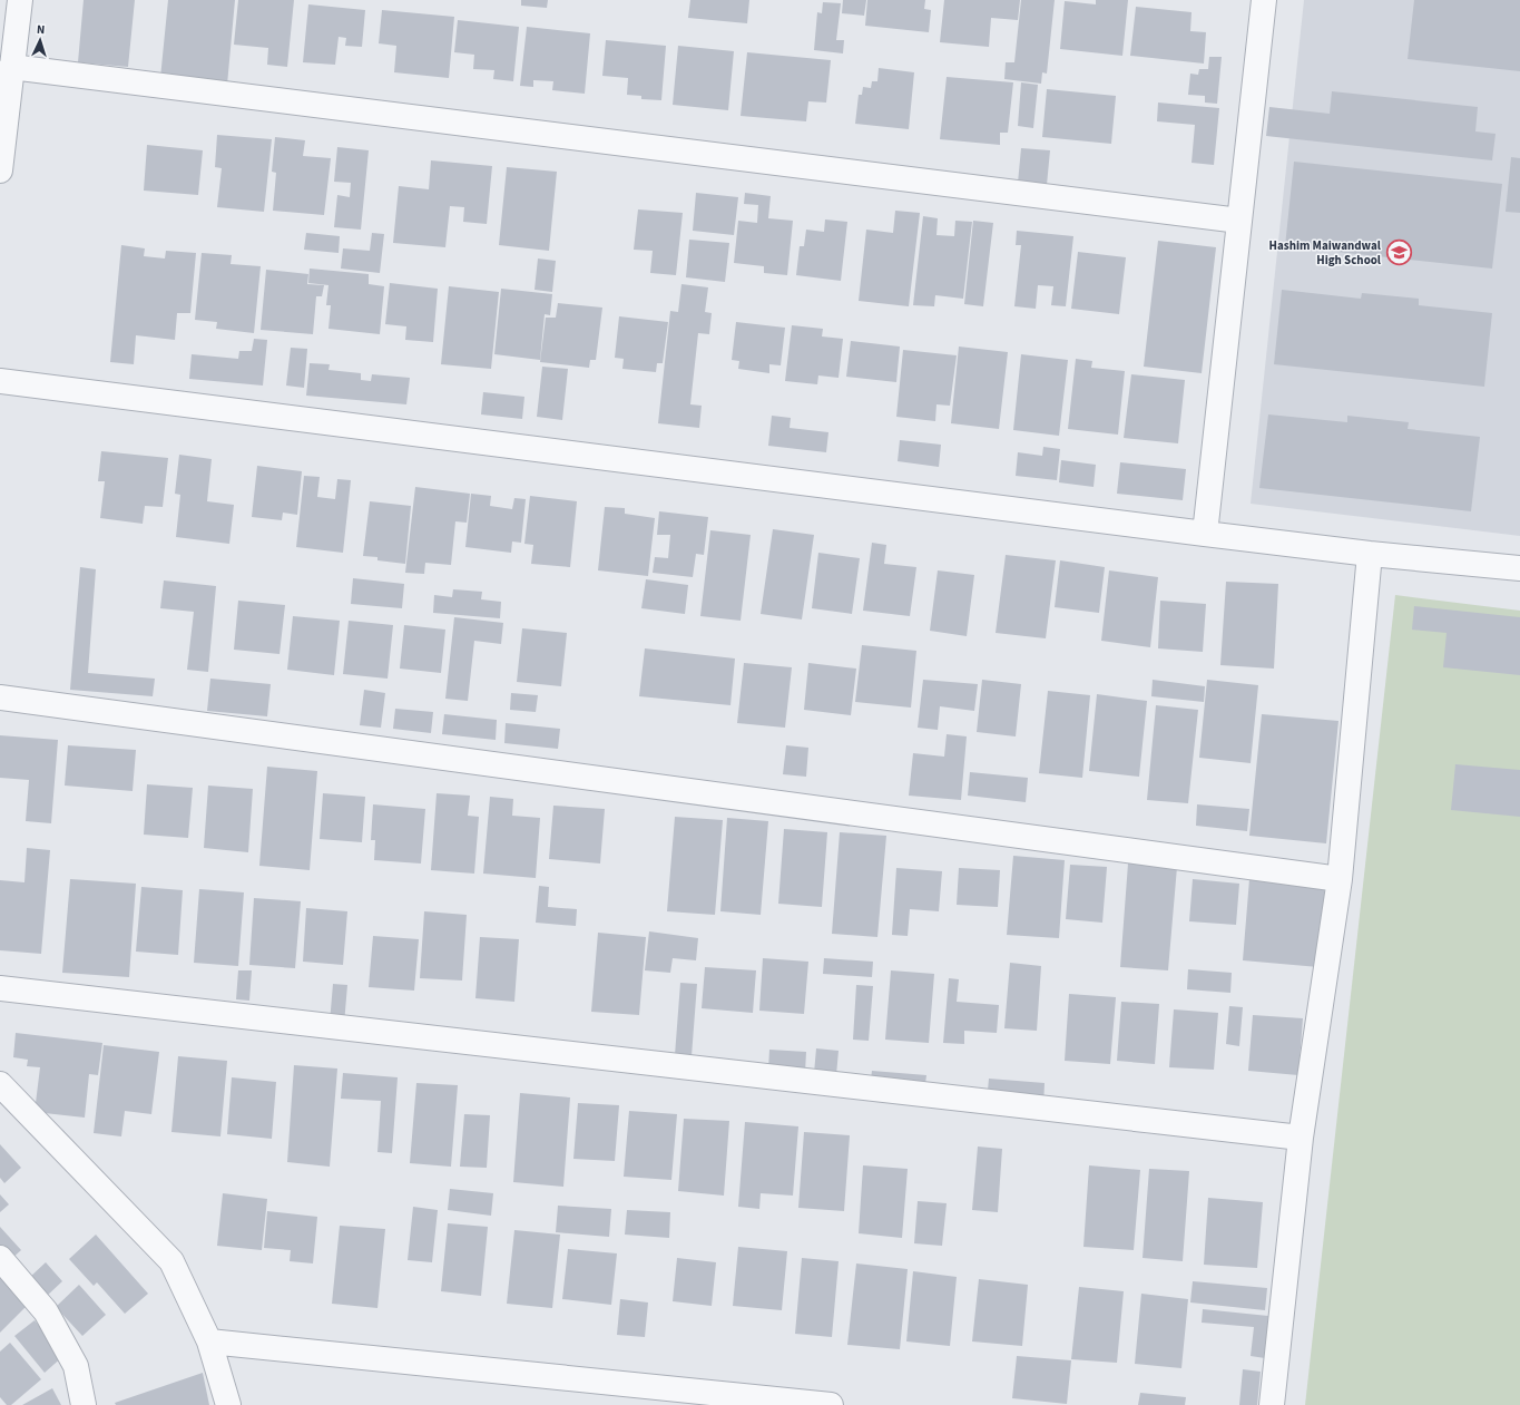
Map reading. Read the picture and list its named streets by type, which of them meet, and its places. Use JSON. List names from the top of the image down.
{
  "places": {
    "school or university": ["Hashim Maiwandwal High School"]
  },
  "north": "top"
}
